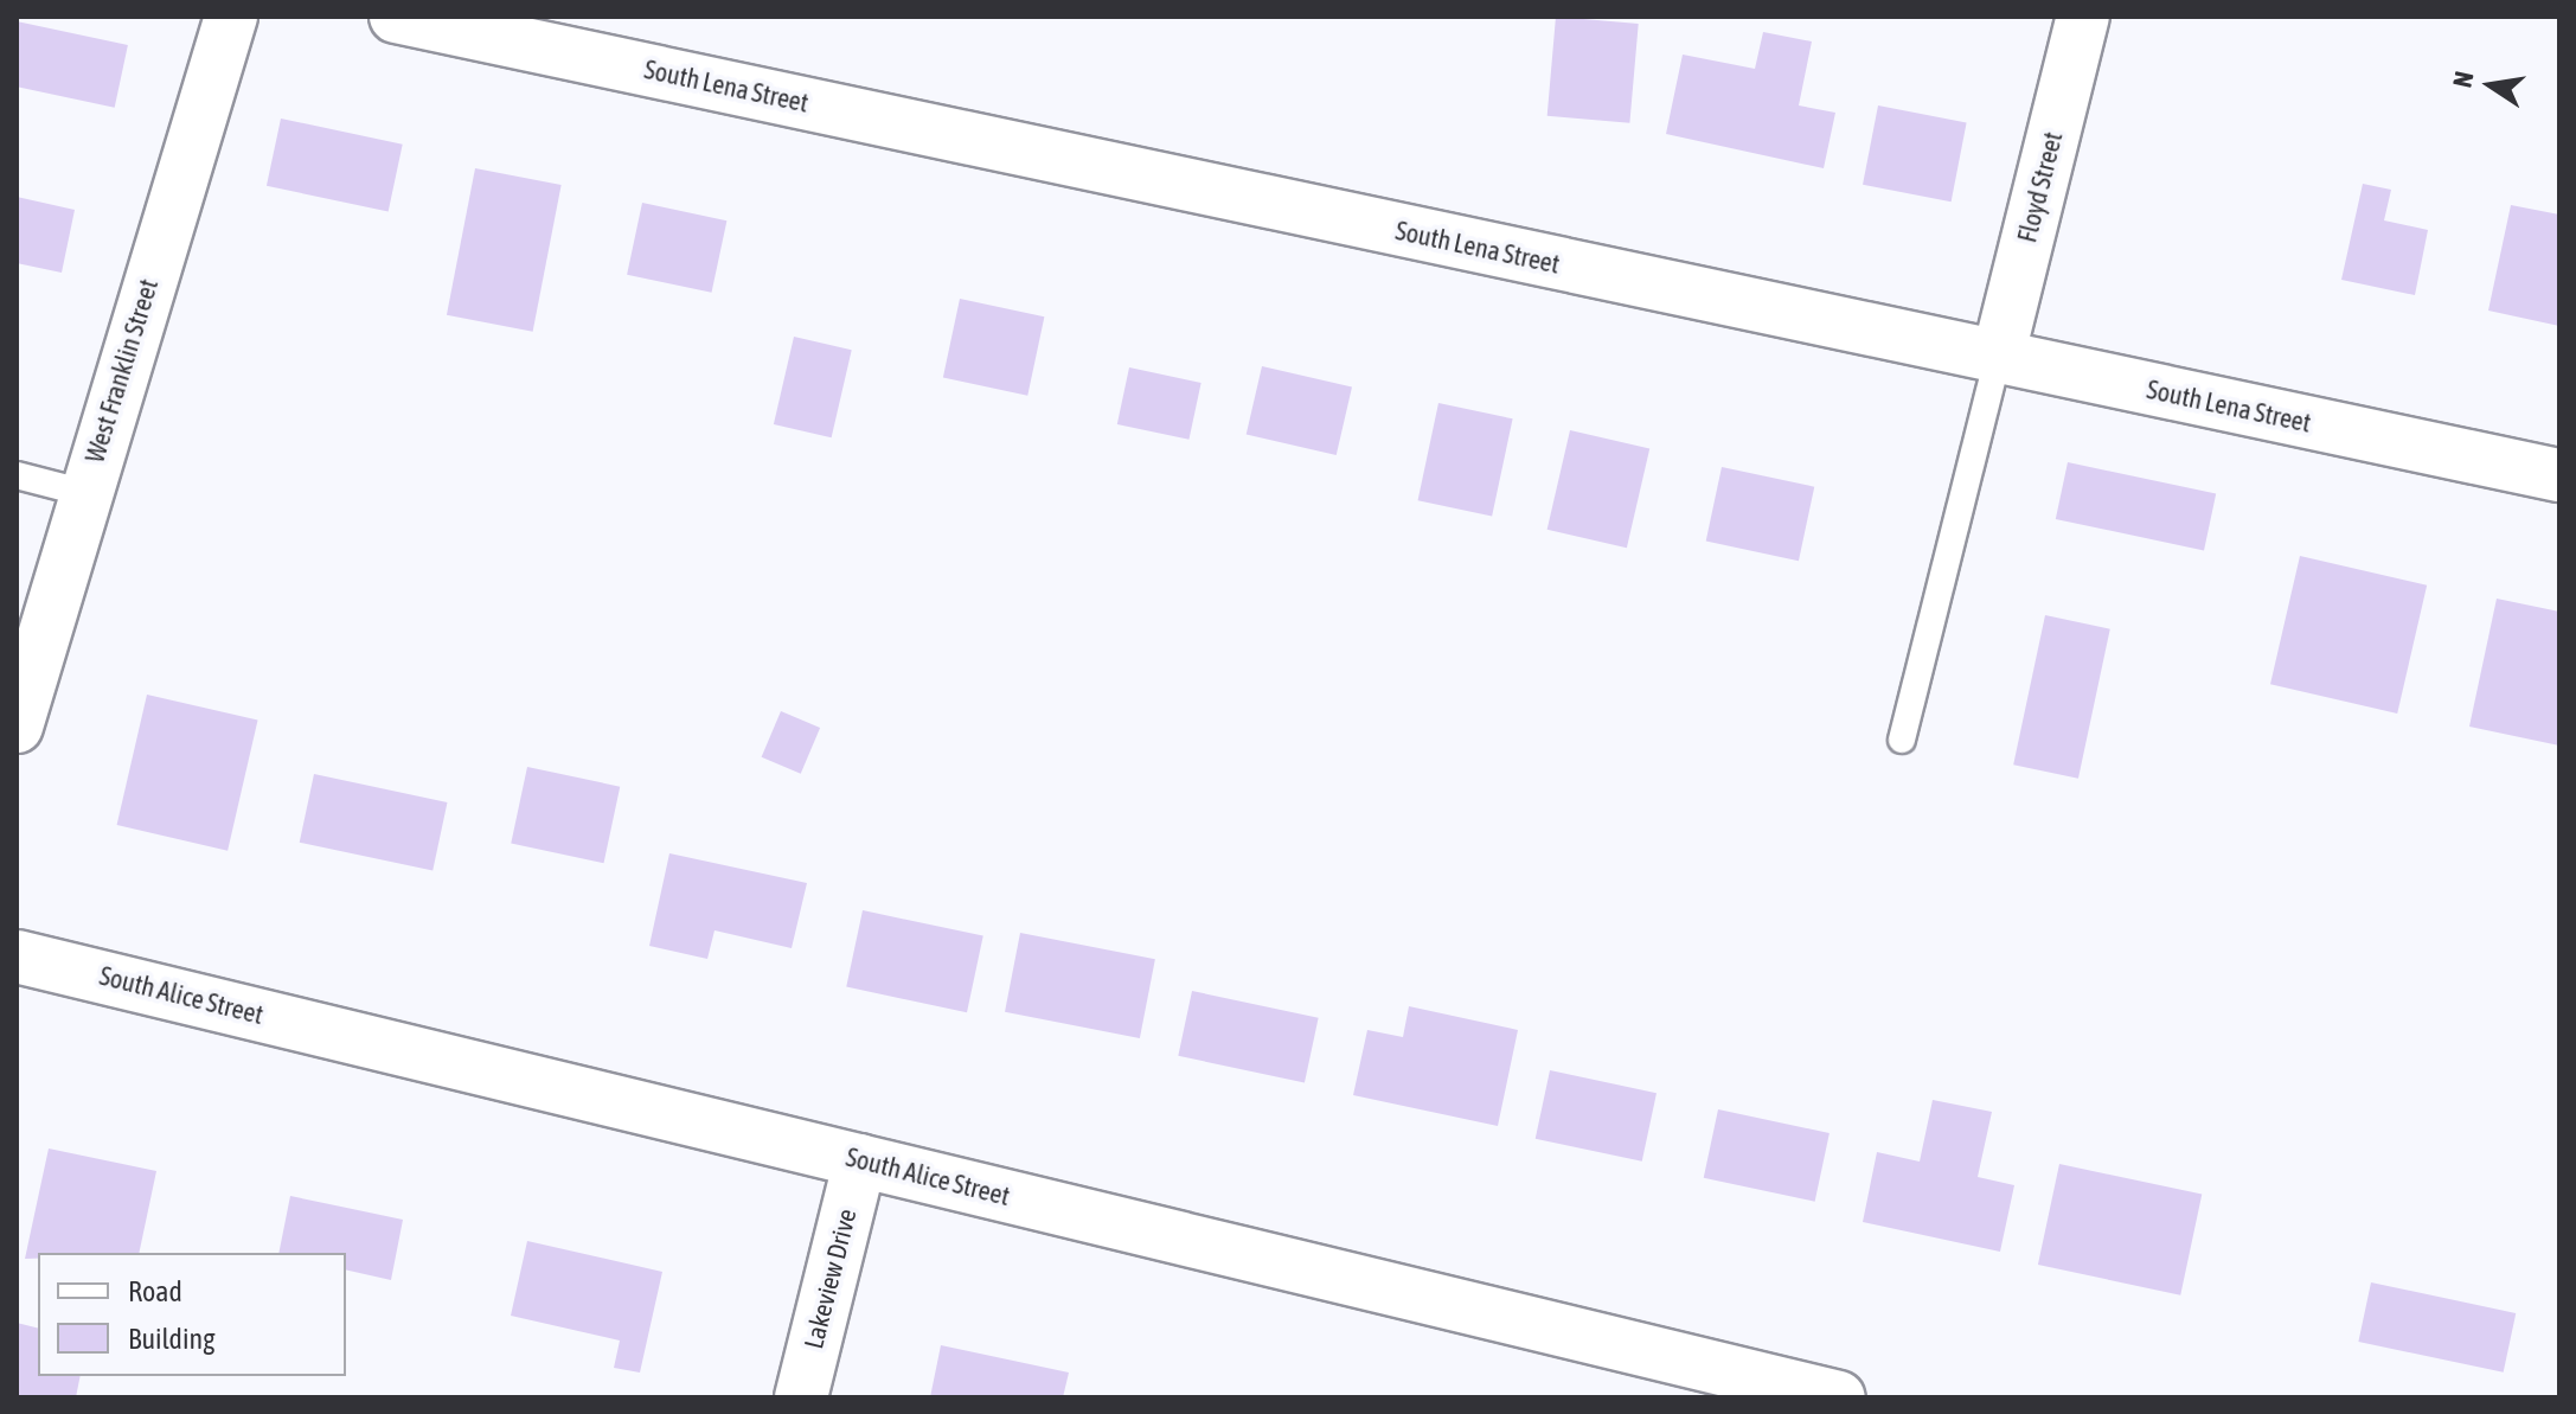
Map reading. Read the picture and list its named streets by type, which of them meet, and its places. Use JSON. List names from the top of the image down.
{
  "streets": {
    "street": [
      "South Lena Street",
      "Floyd Street",
      "West Franklin Street",
      "South Alice Street",
      "Lakeview Drive"
    ]
  },
  "crossings": [
    ["South Lena Street", "Floyd Street"],
    ["South Alice Street", "Lakeview Drive"]
  ],
  "legend": ["Road", "Building"],
  "north": "left"
}
